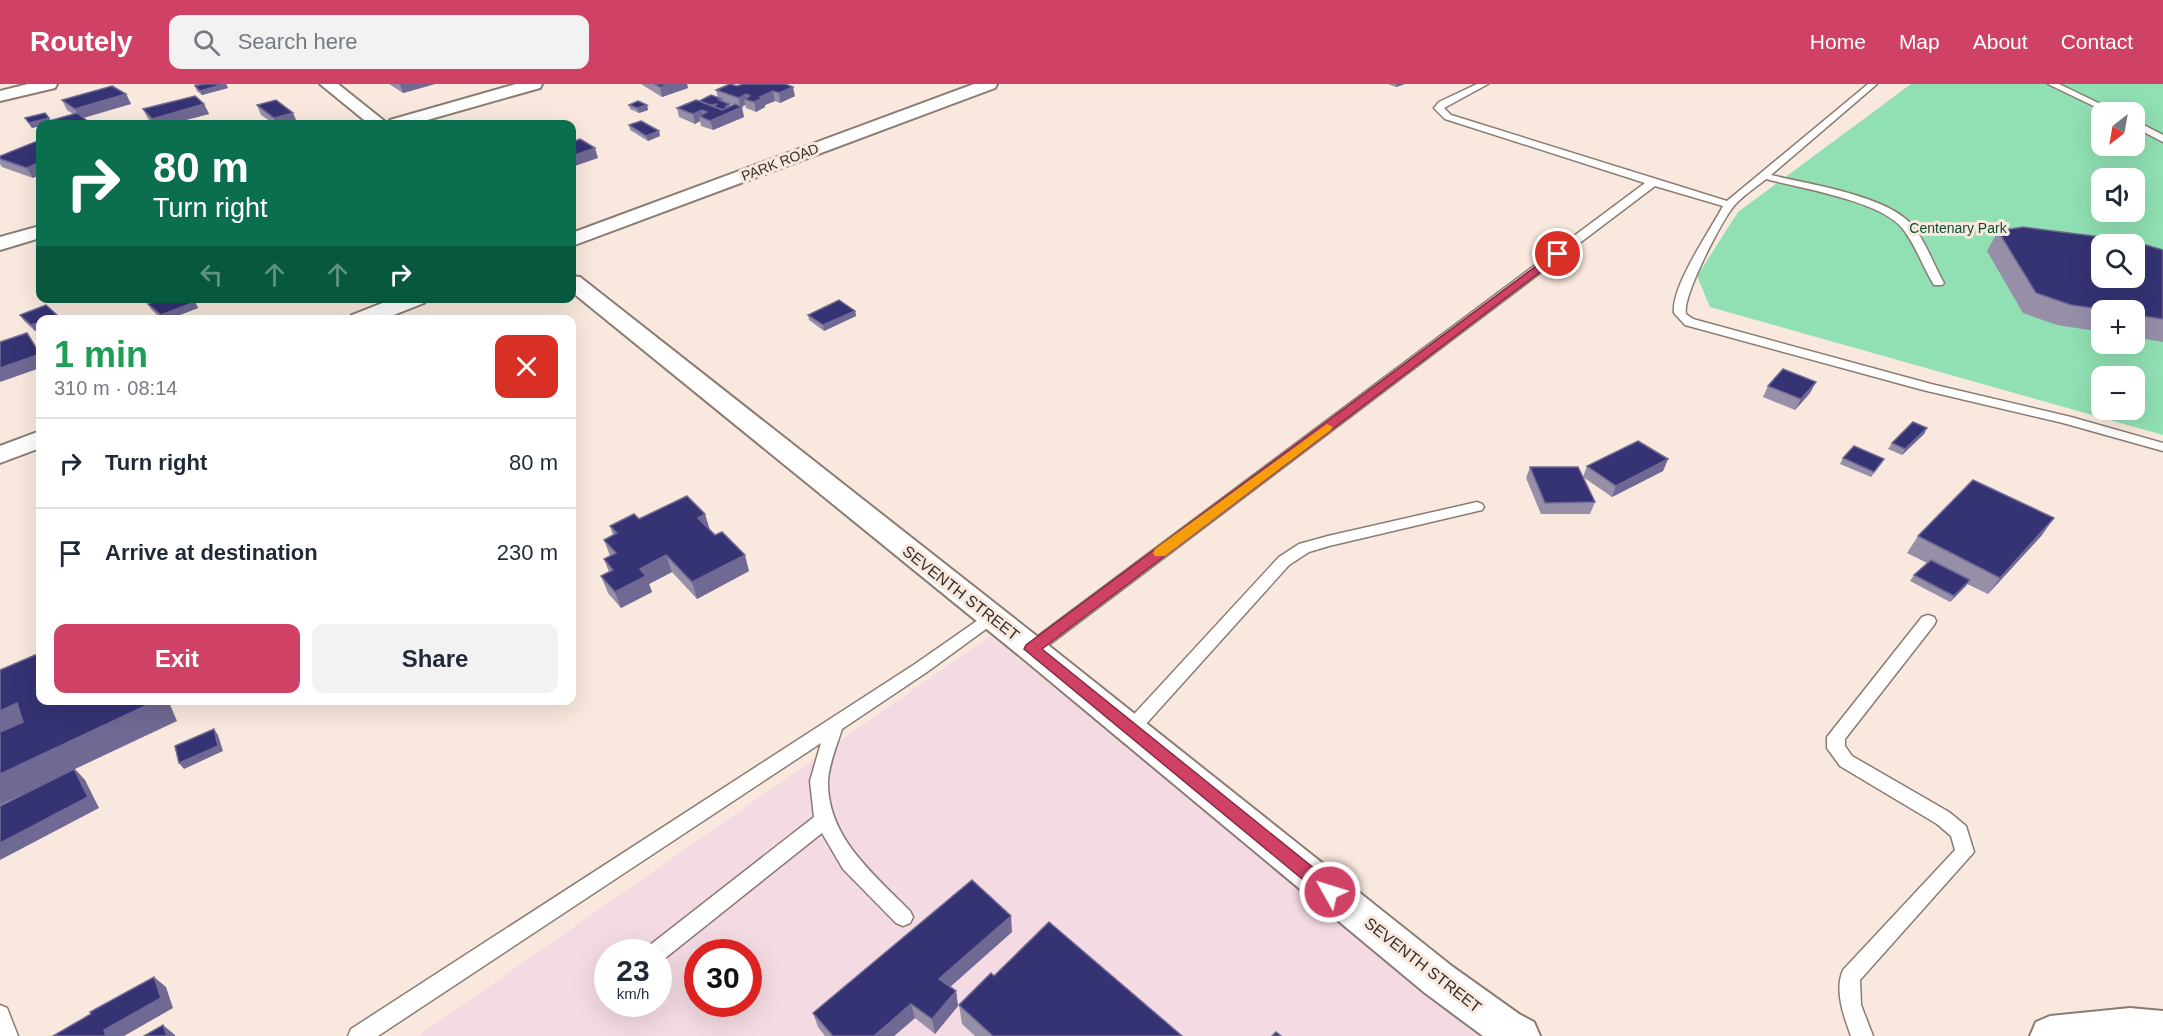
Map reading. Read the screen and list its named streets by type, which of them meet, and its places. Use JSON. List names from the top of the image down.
{
  "streets": {
    "street": ["PARK ROAD", "SEVENTH STREET"]
  },
  "parks": ["Centenary Park"],
  "north": "bottom left",
  "page": {
    "header": "Routely",
    "search": "Search here",
    "nav": [
      "Home",
      "Map",
      "About",
      "Contact"
    ],
    "map_buttons": ["+", "−"],
    "turn": ["80 m", "Turn right"],
    "heading": ["1 min", "310 m · 08:14"],
    "list": [
      {
        "name": "Turn right",
        "value": "80 m"
      },
      {
        "name": "Arrive at destination",
        "value": "230 m"
      }
    ],
    "buttons": ["Exit", "Share"],
    "speed": "23 km/h",
    "limit": "30"
  }
}
